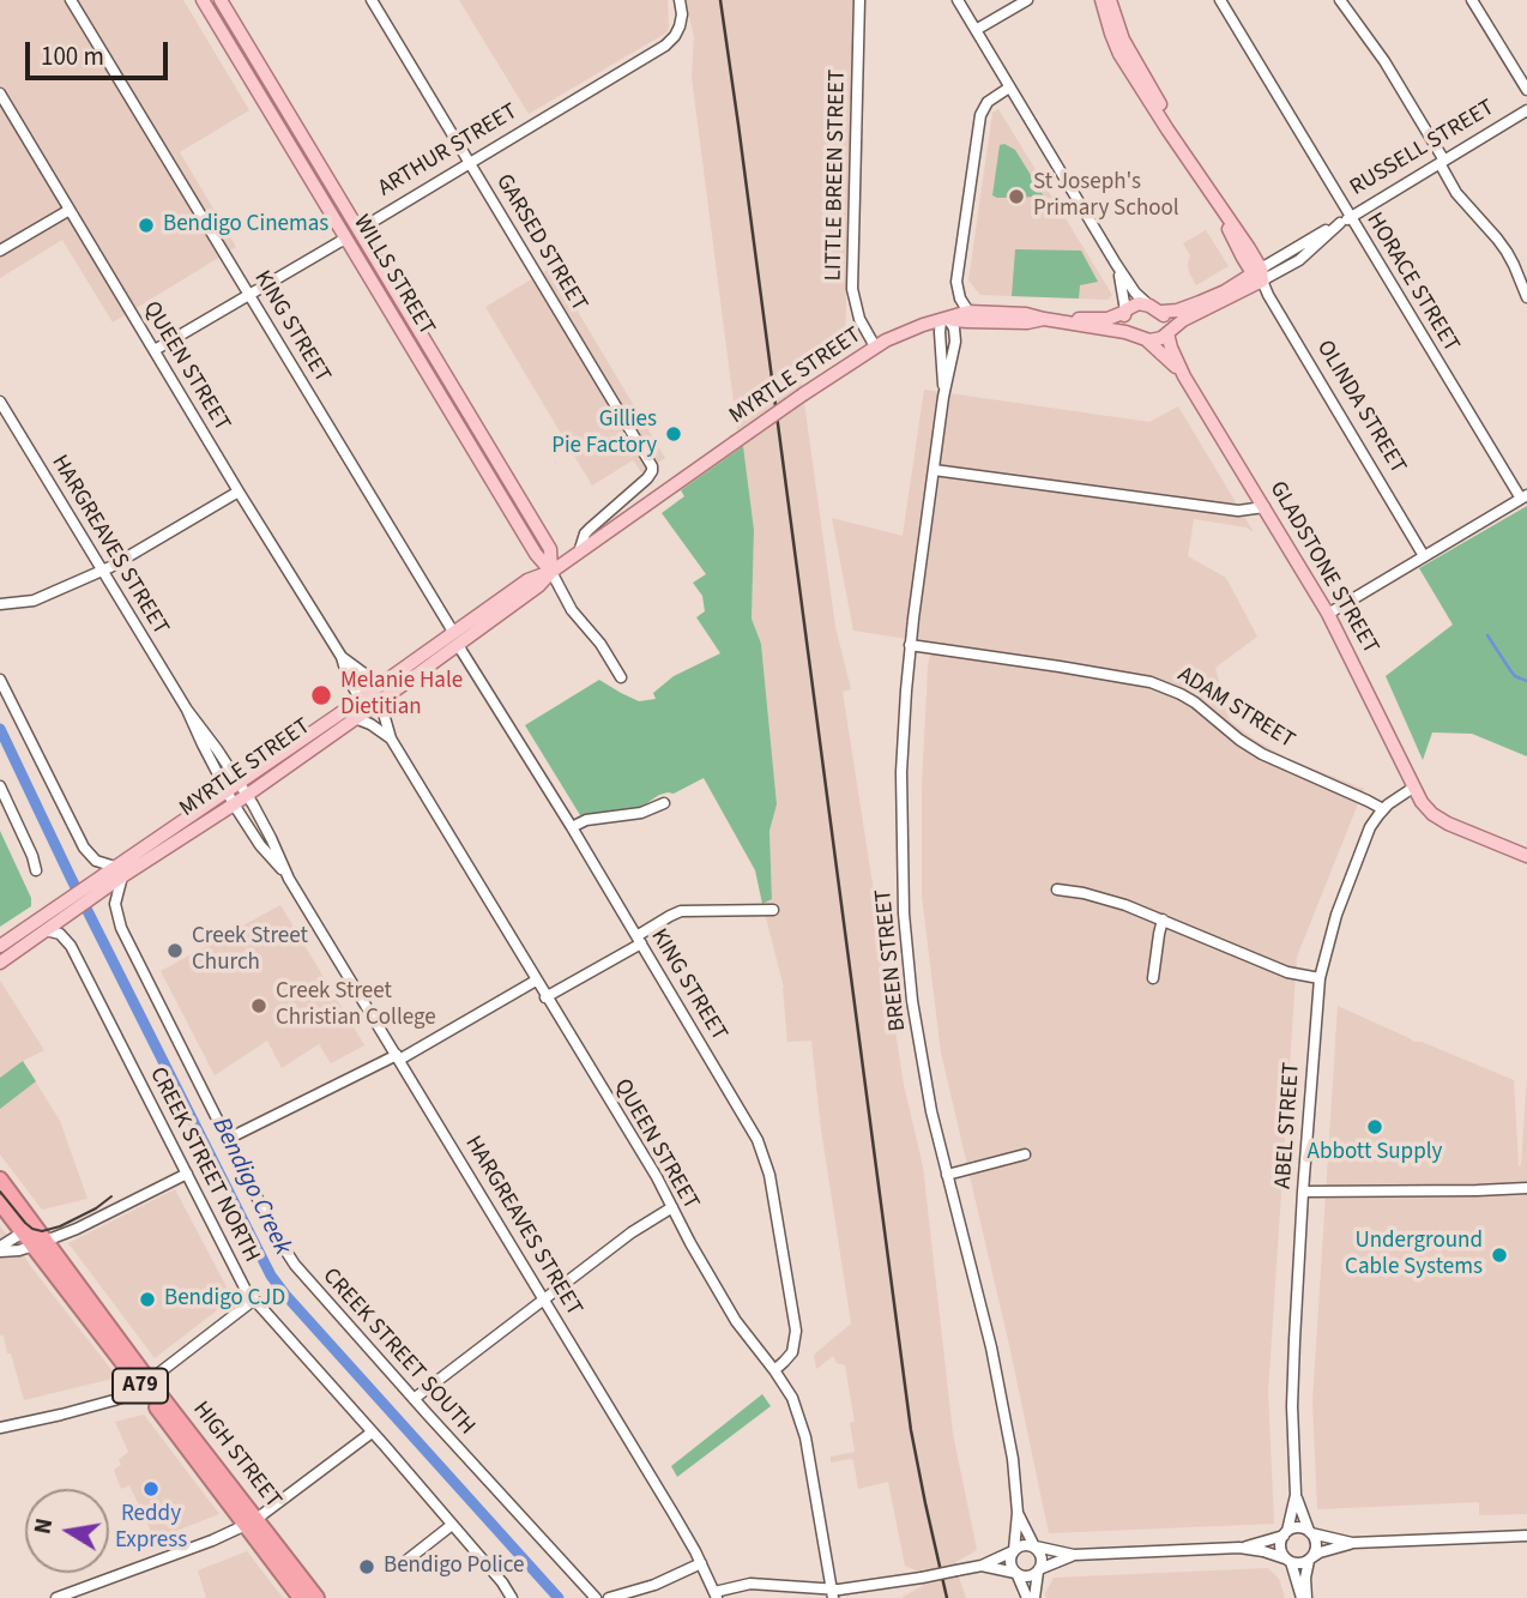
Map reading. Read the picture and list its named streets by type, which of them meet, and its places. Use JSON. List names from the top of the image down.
{
  "streets": {
    "highway": ["A79", "HIGH STREET"],
    "main road": [
      "RUSSELL STREET",
      "ARTHUR STREET",
      "WILLS STREET",
      "MYRTLE STREET",
      "OLINDA STREET",
      "GLADSTONE STREET"
    ],
    "street": [
      "LITTLE BREEN STREET",
      "GARSED STREET",
      "HORACE STREET",
      "KING STREET",
      "QUEEN STREET",
      "HARGREAVES STREET",
      "ADAM STREET",
      "BREEN STREET",
      "ABEL STREET",
      "CREEK STREET NORTH",
      "CREEK STREET SOUTH"
    ]
  },
  "crossings": [
    ["RUSSELL STREET", "HORACE STREET"],
    ["RUSSELL STREET", "MYRTLE STREET"],
    ["RUSSELL STREET", "OLINDA STREET"],
    ["RUSSELL STREET", "GLADSTONE STREET"],
    ["ARTHUR STREET", "GARSED STREET"],
    ["ARTHUR STREET", "WILLS STREET"],
    ["ARTHUR STREET", "KING STREET"],
    ["ARTHUR STREET", "QUEEN STREET"],
    ["LITTLE BREEN STREET", "MYRTLE STREET"],
    ["GARSED STREET", "MYRTLE STREET"],
    ["WILLS STREET", "MYRTLE STREET"],
    ["KING STREET", "QUEEN STREET"],
    ["KING STREET", "MYRTLE STREET"],
    ["QUEEN STREET", "MYRTLE STREET"],
    ["MYRTLE STREET", "HARGREAVES STREET"],
    ["MYRTLE STREET", "GLADSTONE STREET"],
    ["MYRTLE STREET", "BREEN STREET"],
    ["MYRTLE STREET", "CREEK STREET NORTH"],
    ["MYRTLE STREET", "CREEK STREET SOUTH"],
    ["GLADSTONE STREET", "ABEL STREET"],
    ["ADAM STREET", "BREEN STREET"],
    ["ADAM STREET", "ABEL STREET"]
  ],
  "water": ["Bendigo Creek"],
  "places": [
    "St Joseph's Primary School",
    "Bendigo Cinemas",
    "Gillies Pie Factory",
    "Melanie Hale Dietitian",
    "Creek Street Church",
    "Creek Street Christian College",
    "Abbott Supply",
    "Underground Cable Systems",
    "Bendigo CJD",
    "Reddy Express",
    "Bendigo Police"
  ],
  "scale_bar": "100 m",
  "north": "left"
}
